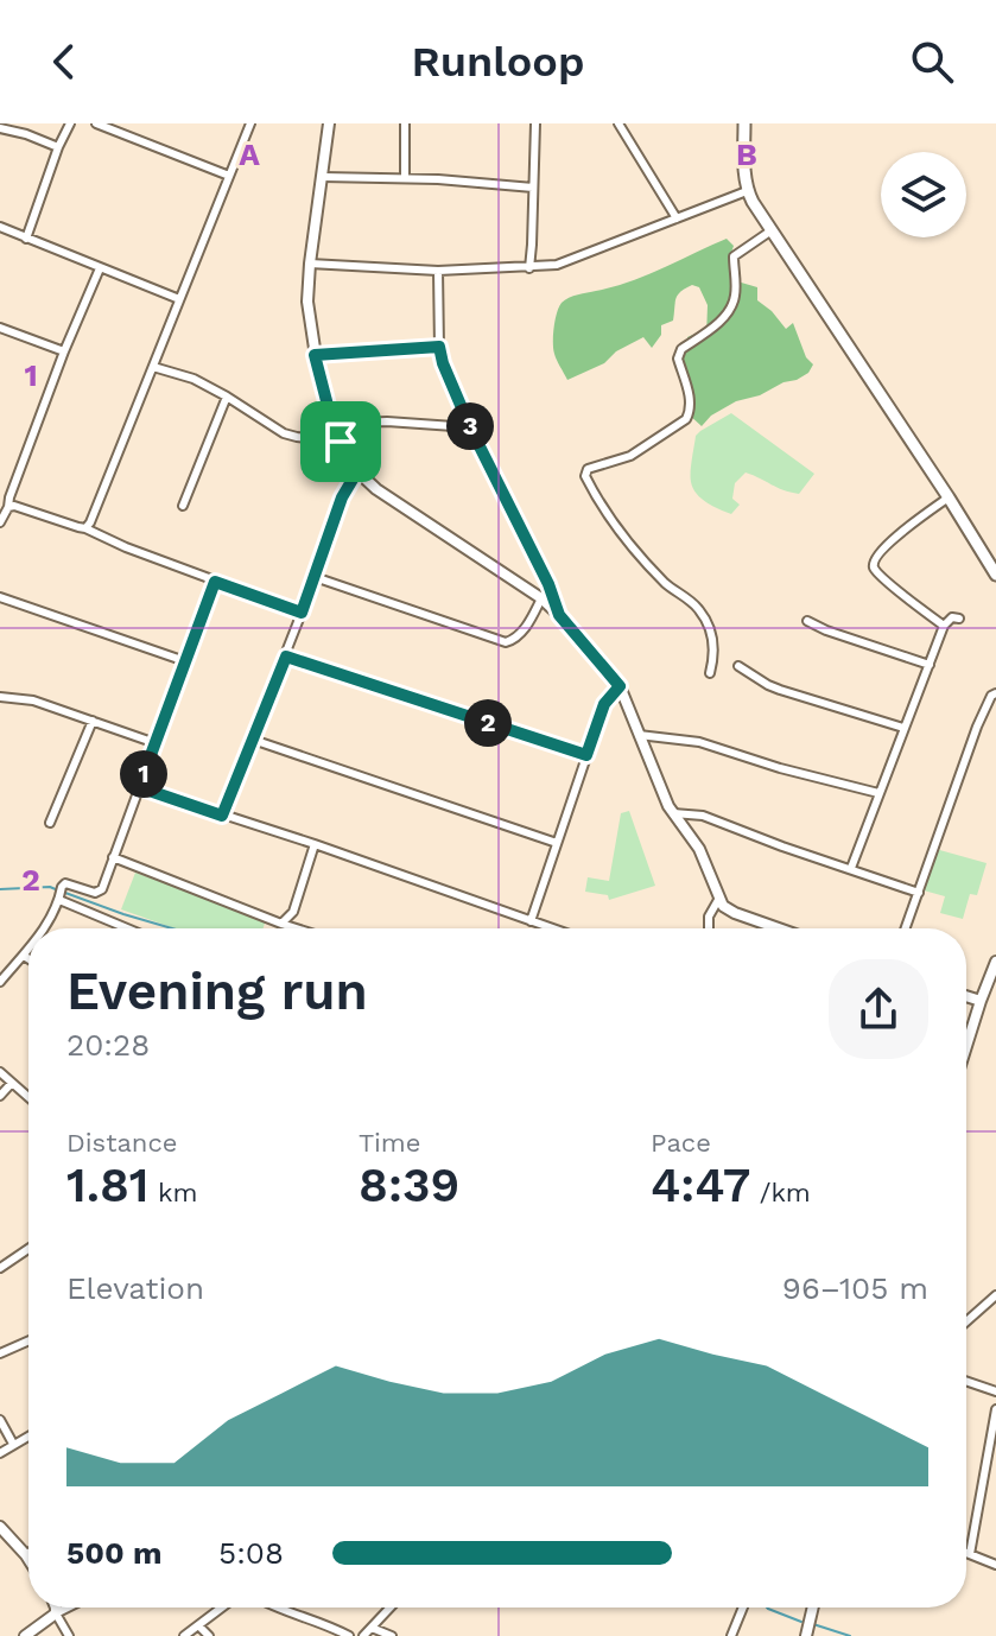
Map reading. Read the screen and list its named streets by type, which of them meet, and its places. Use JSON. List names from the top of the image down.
{
  "page": {
    "header": "Runloop",
    "pins": ["3", "2", "1"],
    "heading": ["Evening run", "20:28"],
    "stats": [
      ["Distance", "1.81 km"],
      ["Time", "8:39"],
      ["Pace", "4:47 /km"]
    ],
    "chart": ["Elevation", "96–105 m"],
    "list": [
      {
        "name": "500 m",
        "note": "5:08"
      }
    ]
  },
  "grid": {
    "columns": ["A", "B"],
    "rows": ["1", "2"]
  }
}
